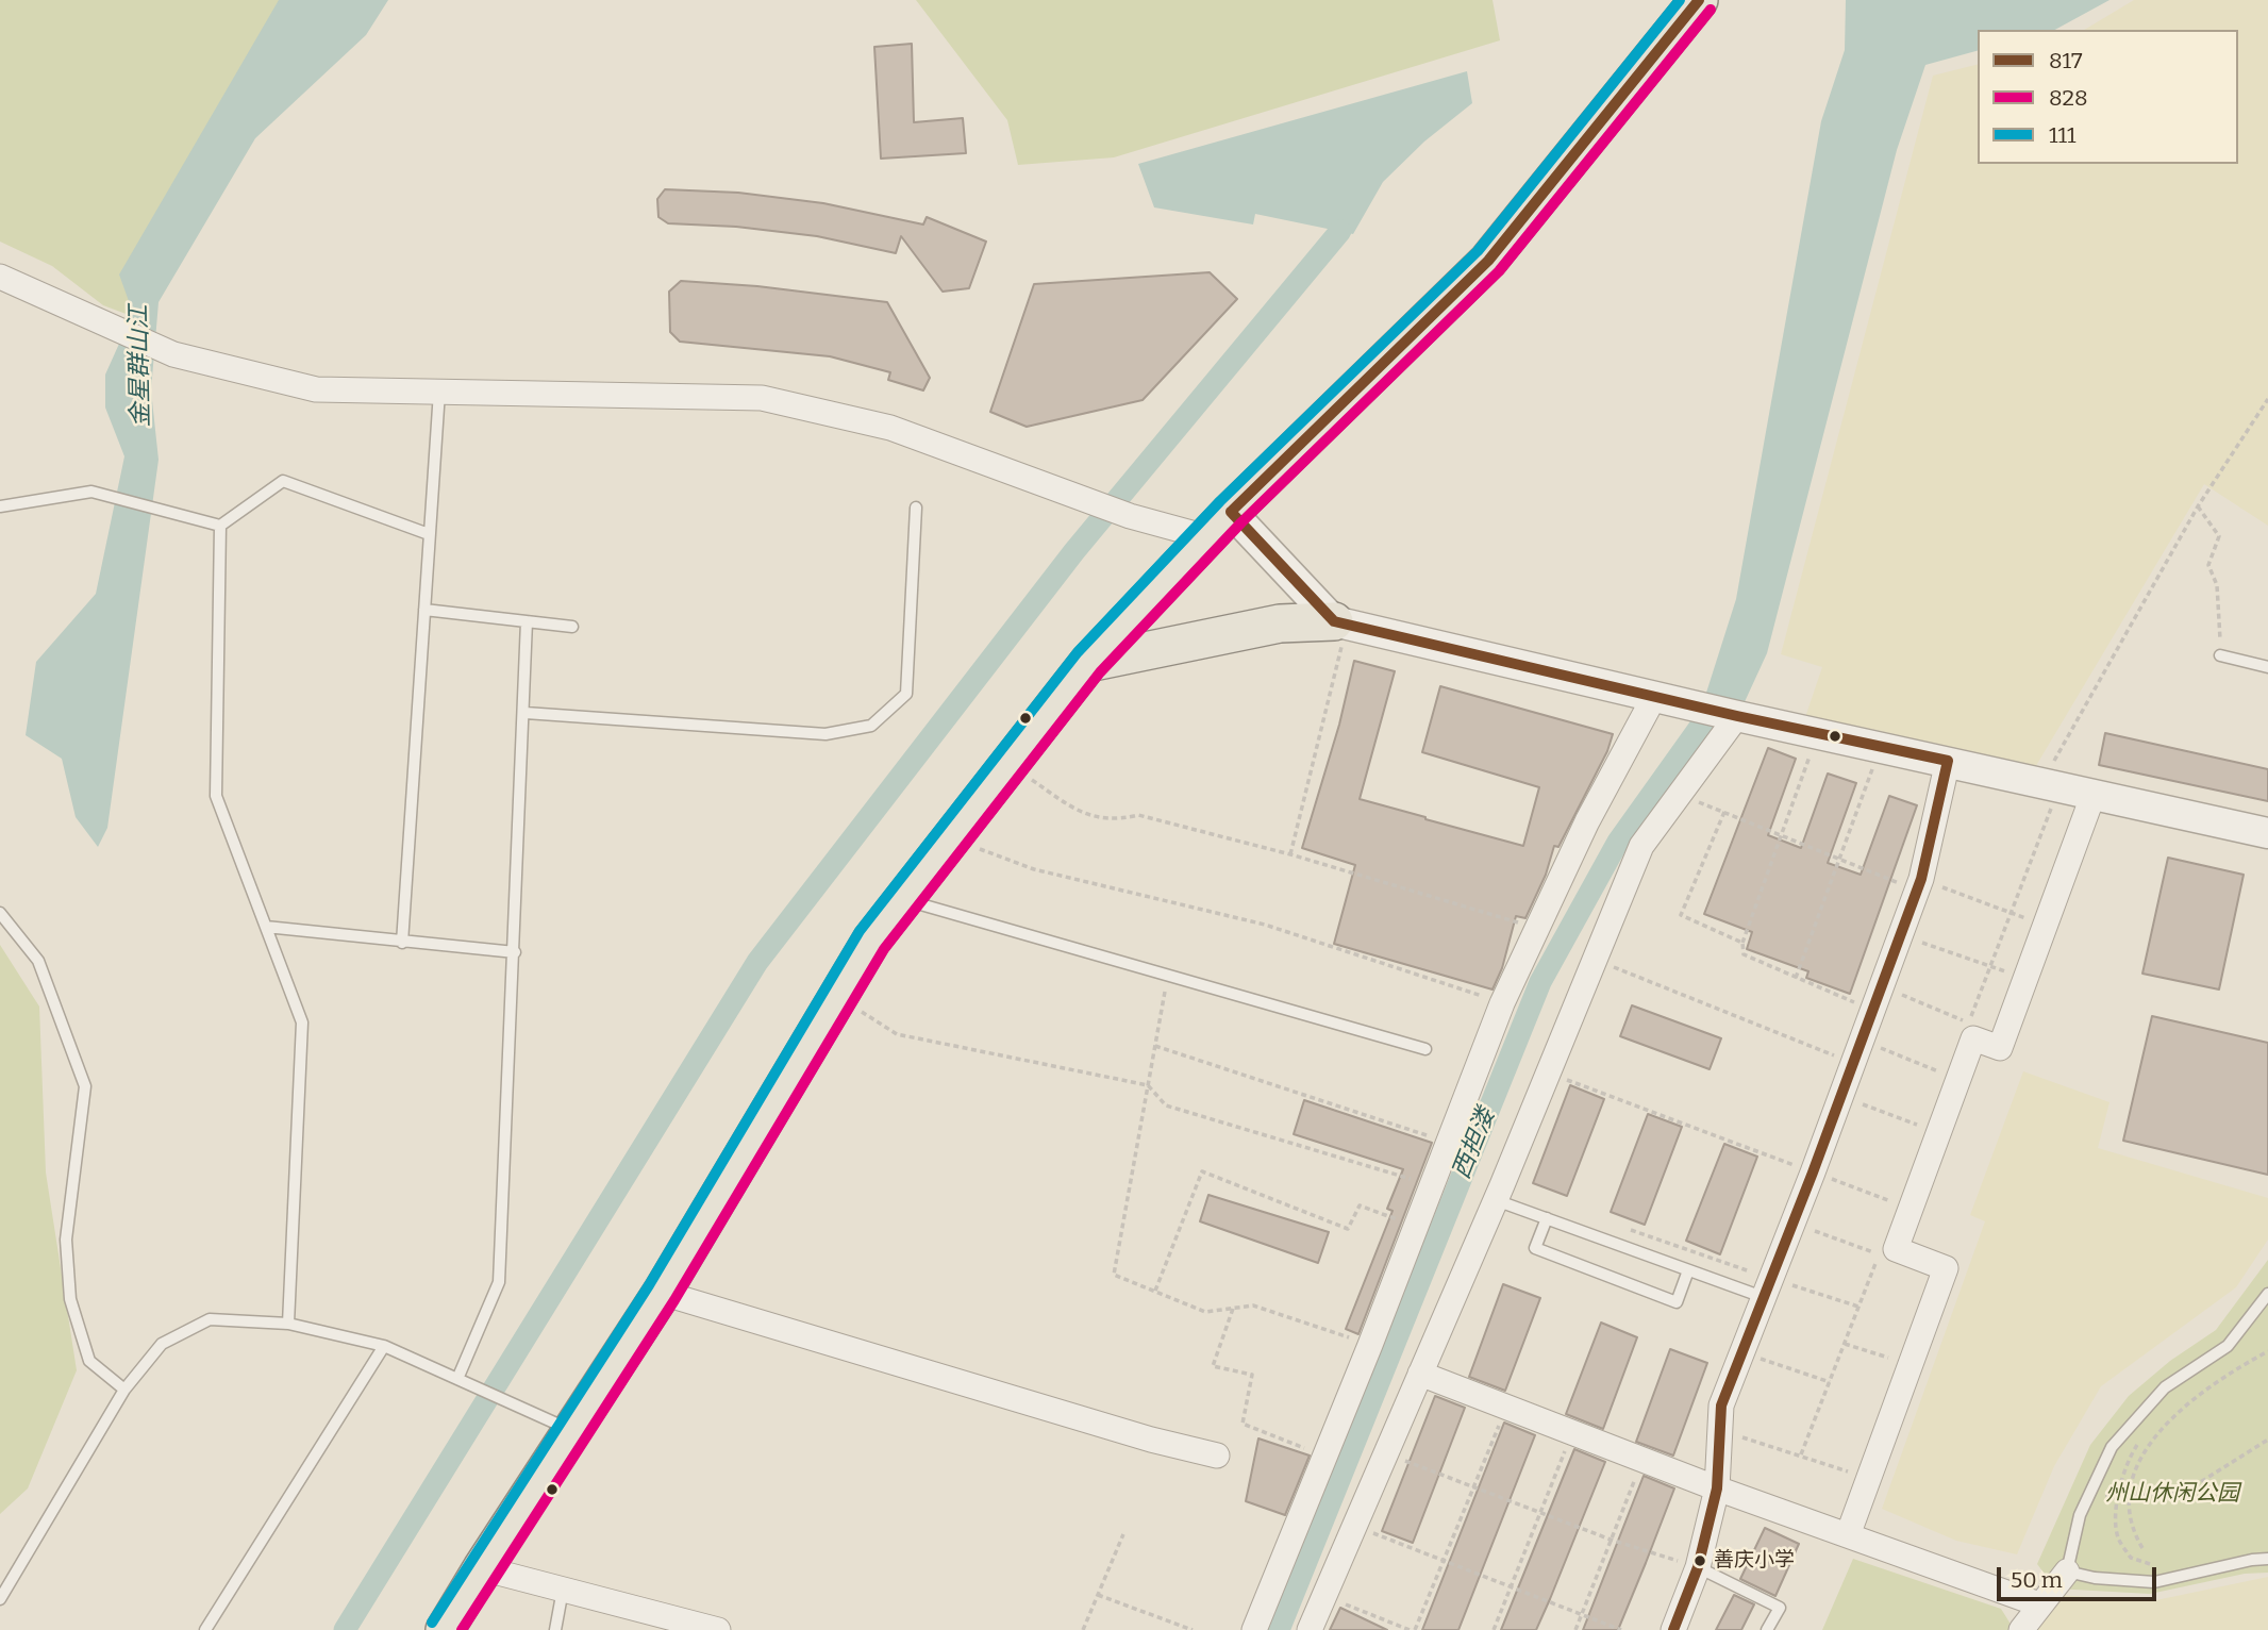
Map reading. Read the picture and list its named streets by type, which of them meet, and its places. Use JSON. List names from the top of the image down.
{
  "water": ["金星群山江", "西担溇"],
  "parks": ["州山休闲公园"],
  "places": ["善庆小学"],
  "lines": ["transit line 817", "transit line 111", "transit line 828"],
  "legend": ["817", "828", "111"],
  "scale_bar": "50 m"
}
